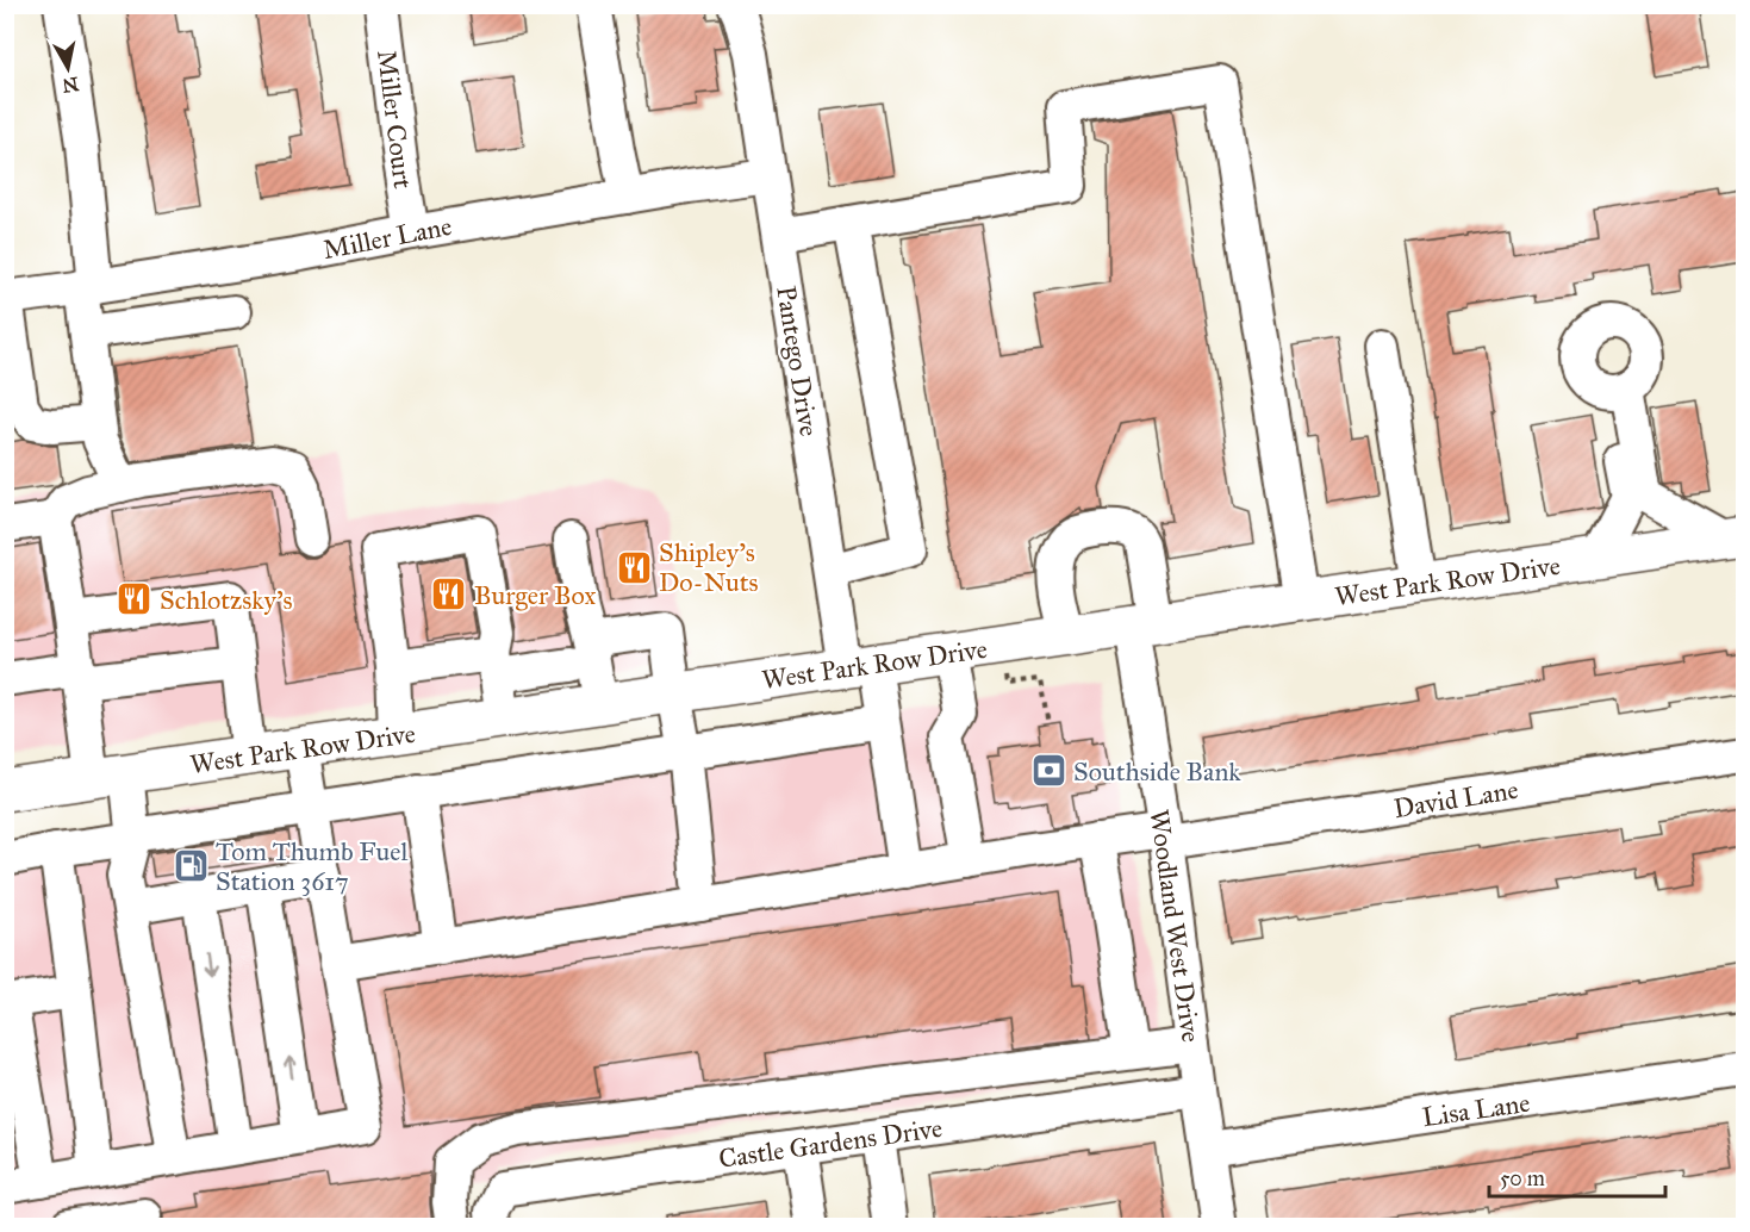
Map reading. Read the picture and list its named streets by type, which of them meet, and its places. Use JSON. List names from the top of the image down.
{
  "streets": {
    "main road": ["West Park Row Drive"],
    "street": [
      "Miller Court",
      "Miller Lane",
      "Pantego Drive",
      "David Lane",
      "Woodland West Drive",
      "Lisa Lane",
      "Castle Gardens Drive"
    ]
  },
  "crossings": [
    ["Miller Court", "Miller Lane"],
    ["Miller Lane", "Pantego Drive"],
    ["Pantego Drive", "West Park Row Drive"],
    ["Pantego Drive", "David Lane"],
    ["West Park Row Drive", "Woodland West Drive"],
    ["David Lane", "Woodland West Drive"],
    ["Woodland West Drive", "Lisa Lane"],
    ["Woodland West Drive", "Castle Gardens Drive"]
  ],
  "places": {
    "restaurant": ["Shipley's Do-Nuts", "Burger Box", "Schlotzsky's"],
    "bank": ["Southside Bank"],
    "fuel station": ["Tom Thumb Fuel Station 3617"]
  },
  "scale_bar": "50 m",
  "north": "bottom"
}
